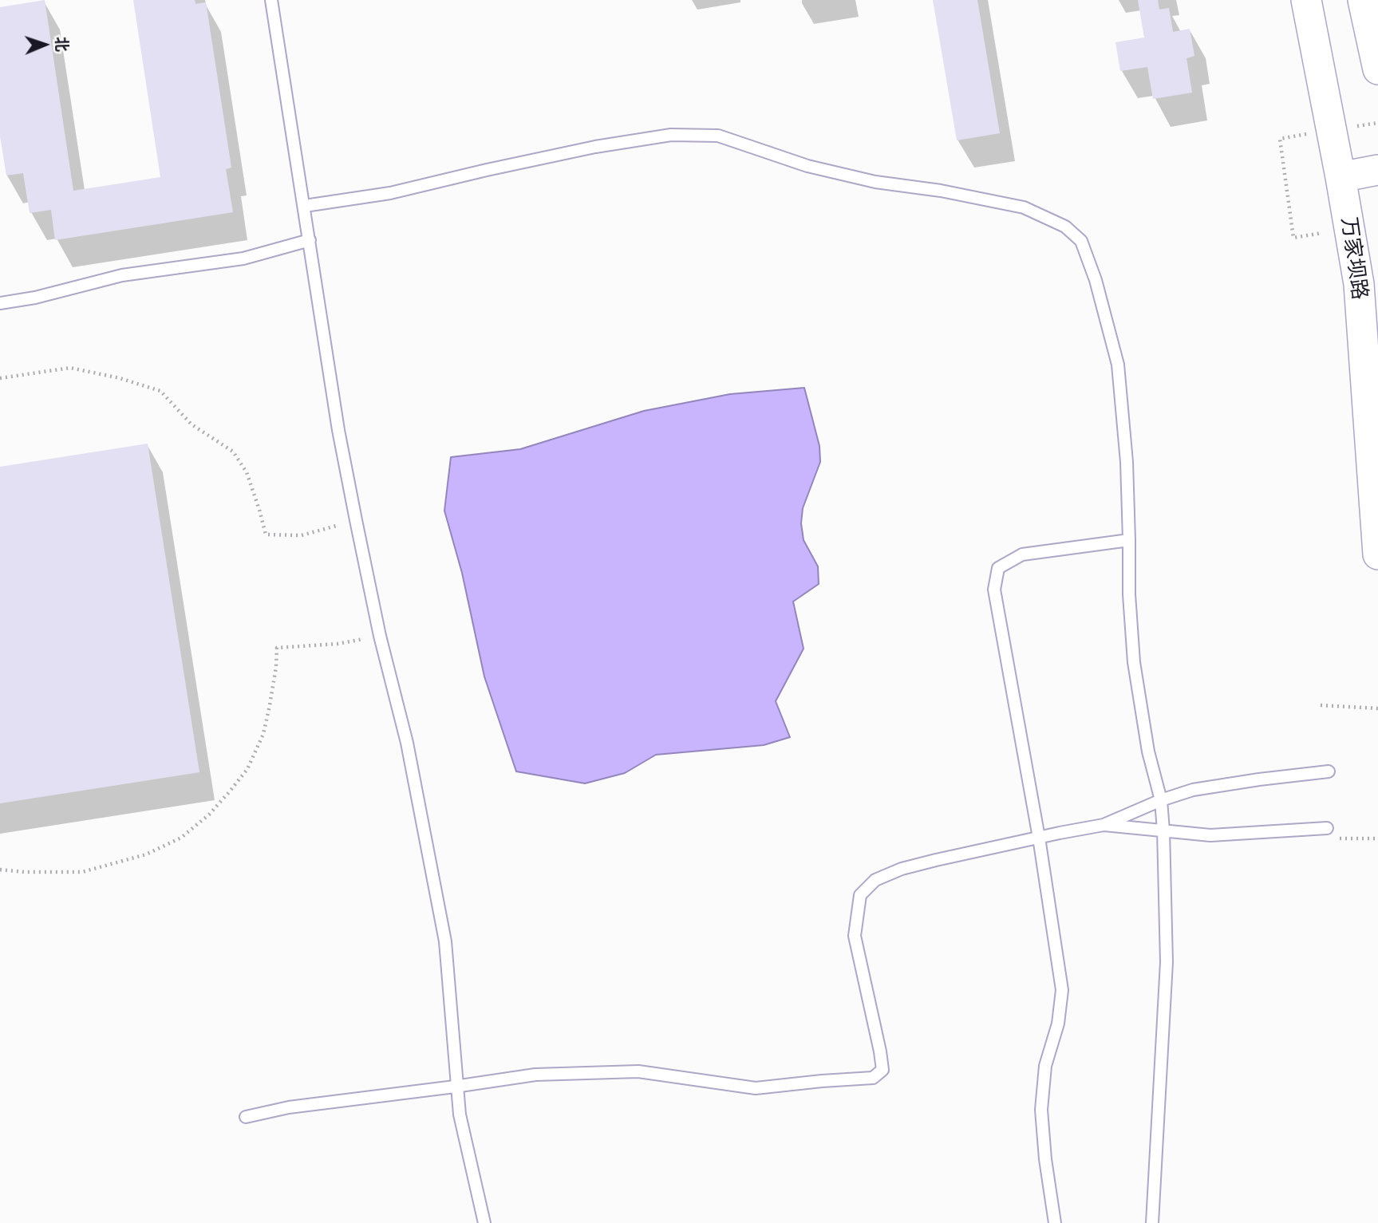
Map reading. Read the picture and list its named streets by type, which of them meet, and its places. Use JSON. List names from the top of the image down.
{
  "streets": {
    "main road": ["万家坝路"]
  },
  "north": "right"
}
